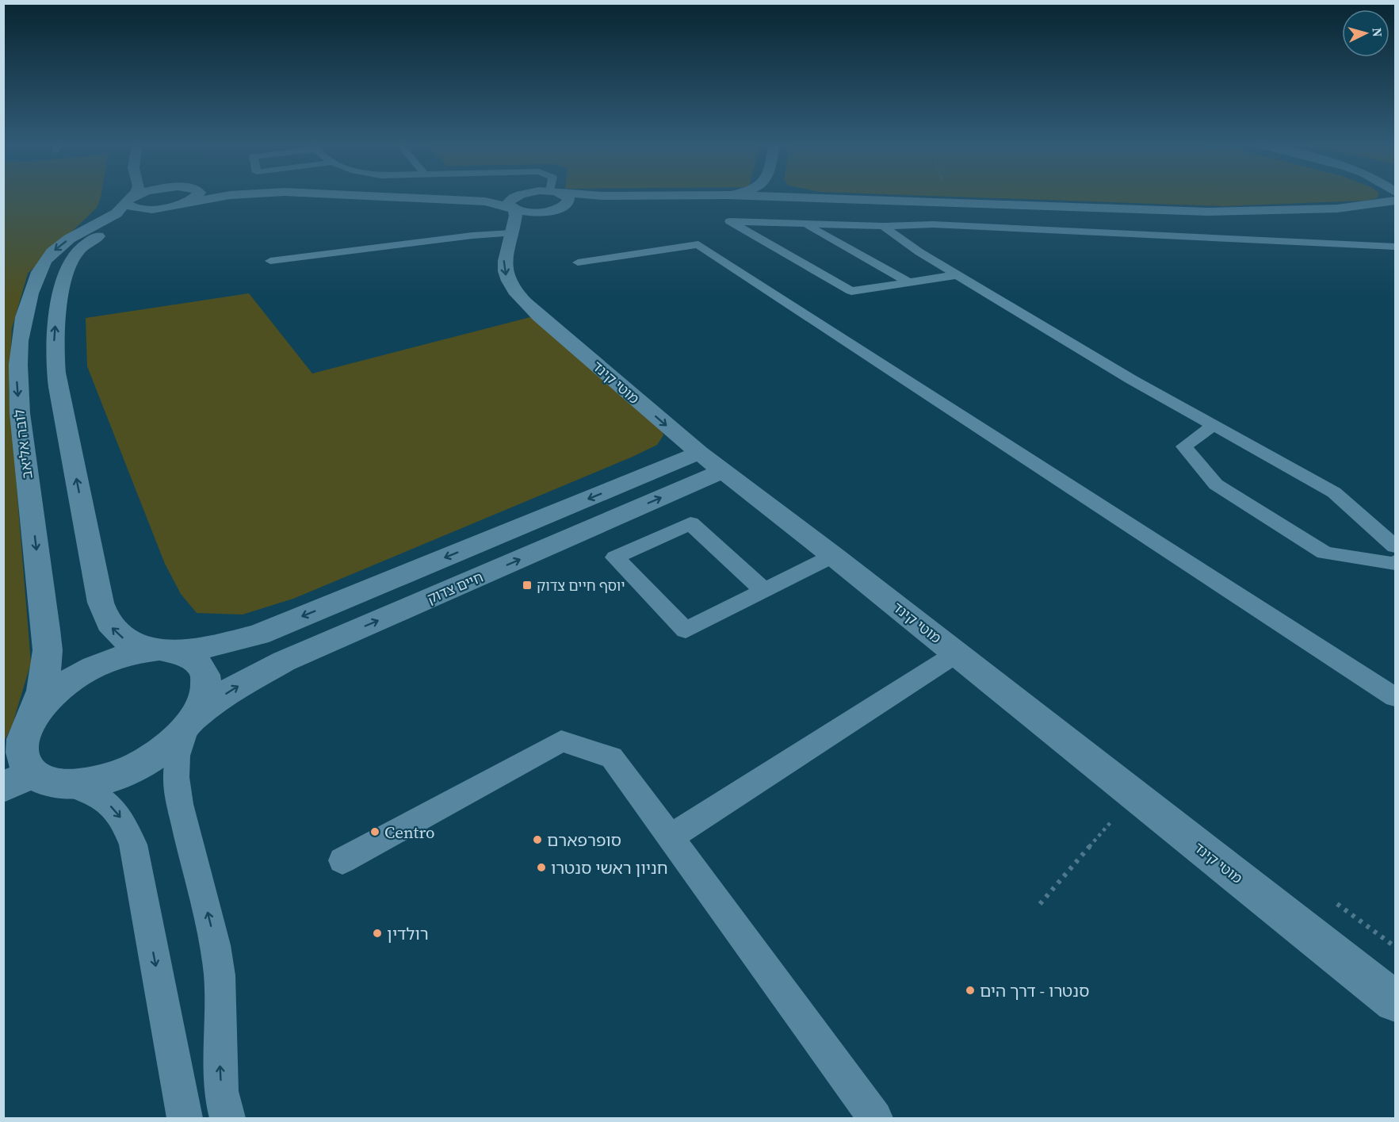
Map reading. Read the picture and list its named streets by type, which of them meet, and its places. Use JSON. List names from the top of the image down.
{
  "streets": {
    "street": ["מוטי קינד", "לובה אליאב", "חיים צדוק"]
  },
  "crossings": [
    ["מוטי קינד", "חיים צדוק"]
  ],
  "one_way": ["לובה אליאב"],
  "places": {
    "transit": ["יוסף חיים צדוק"],
    "other": [
      "Centro",
      "סופרפארם",
      "חניון ראשי סנטרו",
      "רולדין",
      "סנטרו - דרך הים"
    ]
  },
  "north": "right"
}
